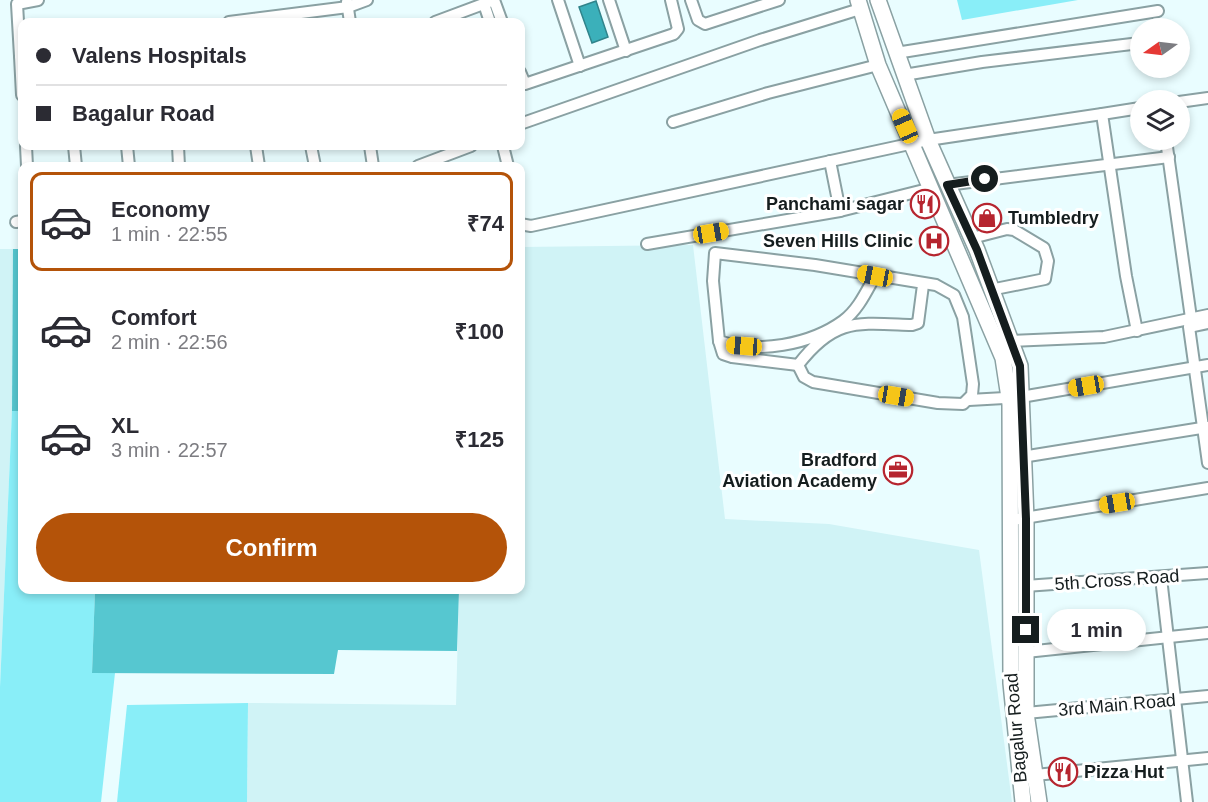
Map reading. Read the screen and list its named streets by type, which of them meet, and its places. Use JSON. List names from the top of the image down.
{
  "streets": {
    "main road": ["Bagalur Road"],
    "street": ["5th Cross Road", "3rd Main Road"]
  },
  "crossings": [
    ["5th Cross Road", "Bagalur Road"],
    ["3rd Main Road", "Bagalur Road"]
  ],
  "places": {
    "restaurant": ["Panchami sagar", "Pizza Hut"],
    "shop": ["Tumbledry"],
    "hospital": ["Seven Hills Clinic"],
    "office": ["Bradford Aviation Academy"]
  },
  "north": "left",
  "page": {
    "banner": ["Valens Hospitals", "Bagalur Road"],
    "list": [
      {
        "name": "Economy",
        "note": "1 min · 22:55",
        "value": "₹74"
      },
      {
        "name": "Comfort",
        "note": "2 min · 22:56",
        "value": "₹100"
      },
      {
        "name": "XL",
        "note": "3 min · 22:57",
        "value": "₹125"
      }
    ],
    "buttons": "Confirm",
    "bubble": "1 min"
  }
}
